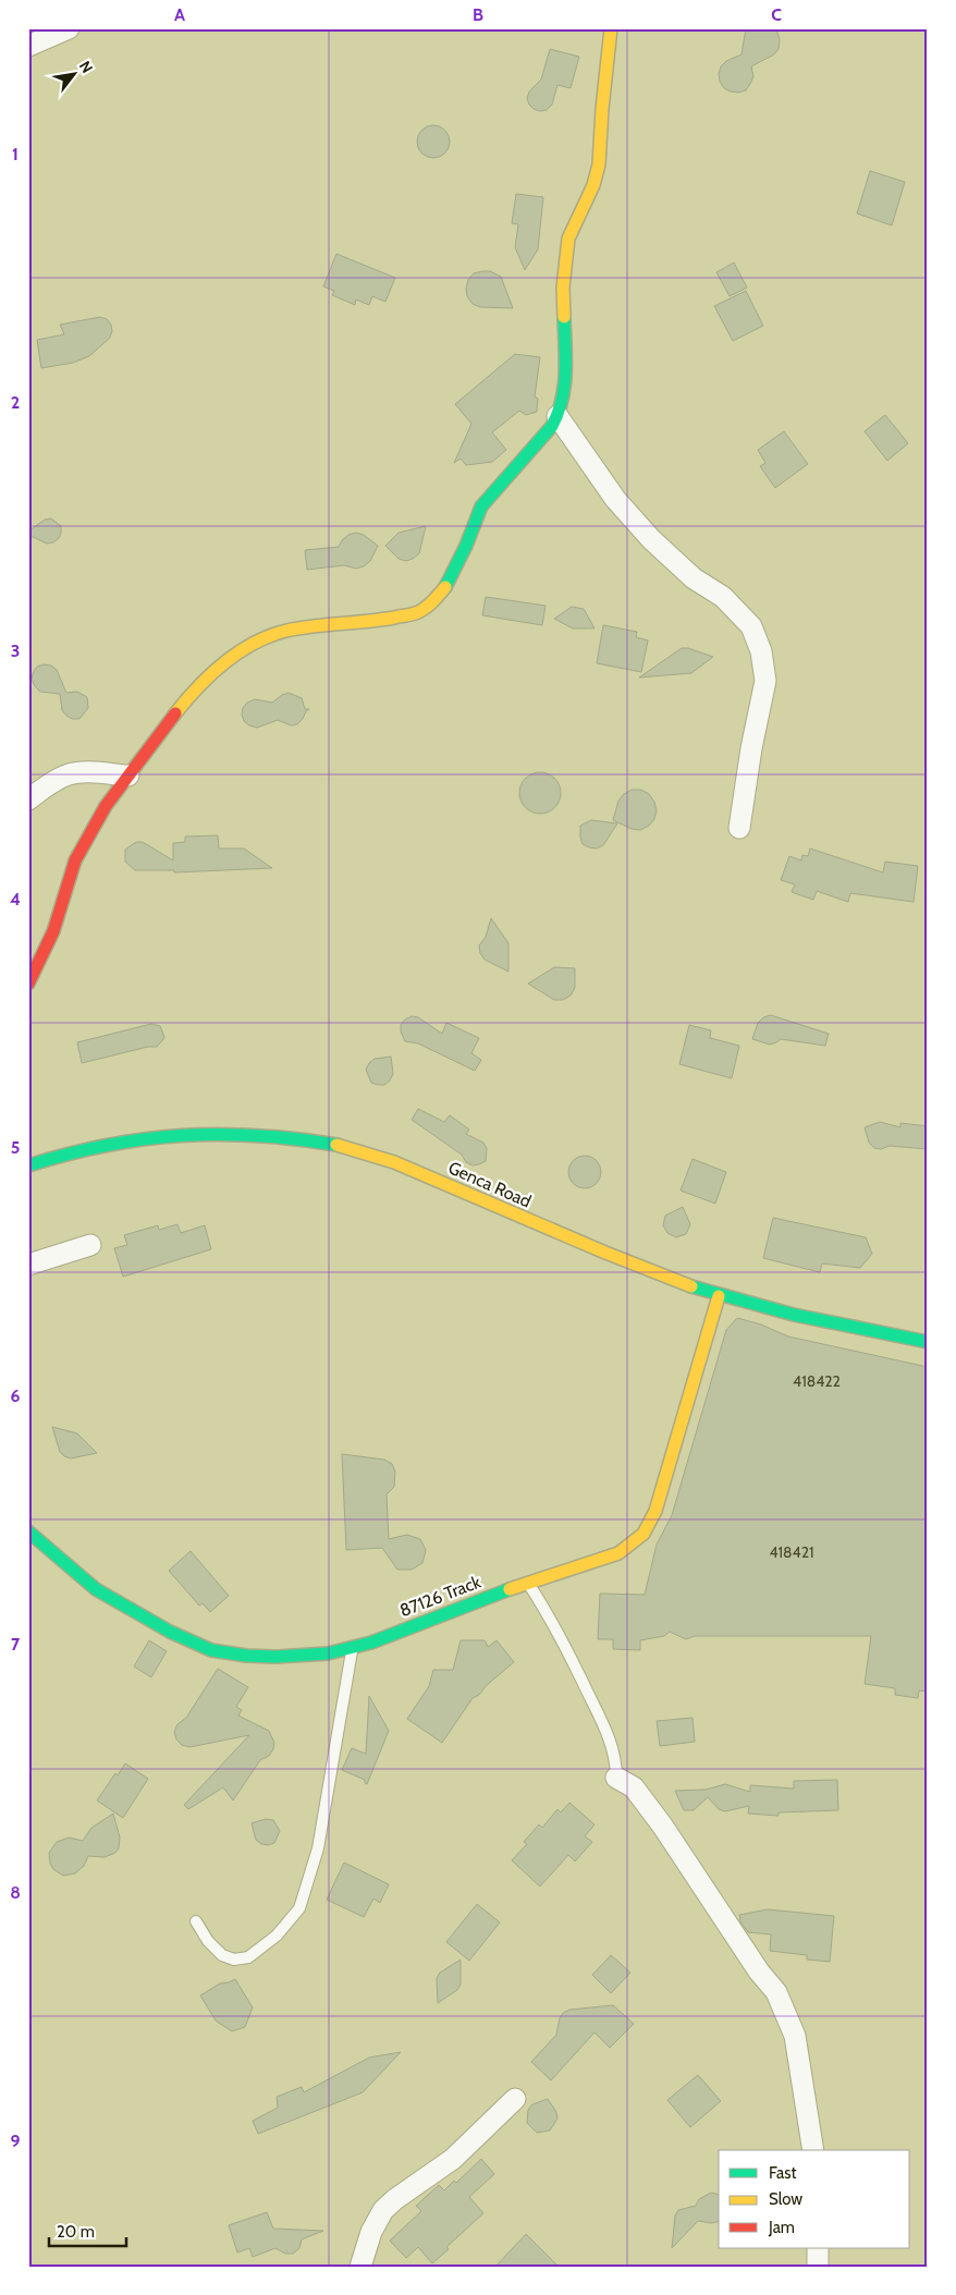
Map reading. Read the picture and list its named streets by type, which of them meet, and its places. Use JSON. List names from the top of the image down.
{
  "streets": {
    "street": ["Genca Road", "87126 Track"]
  },
  "crossings": [
    ["Genca Road", "87126 Track"]
  ],
  "house_numbers": ["418422", "418421"],
  "legend": ["Fast", "Slow", "Jam"],
  "scale_bar": "20 m",
  "north": "top right",
  "grid": {
    "columns": ["A", "B", "C"],
    "rows": [
      "1",
      "2",
      "3",
      "4",
      "5",
      "6",
      "7",
      "8",
      "9"
    ]
  }
}
